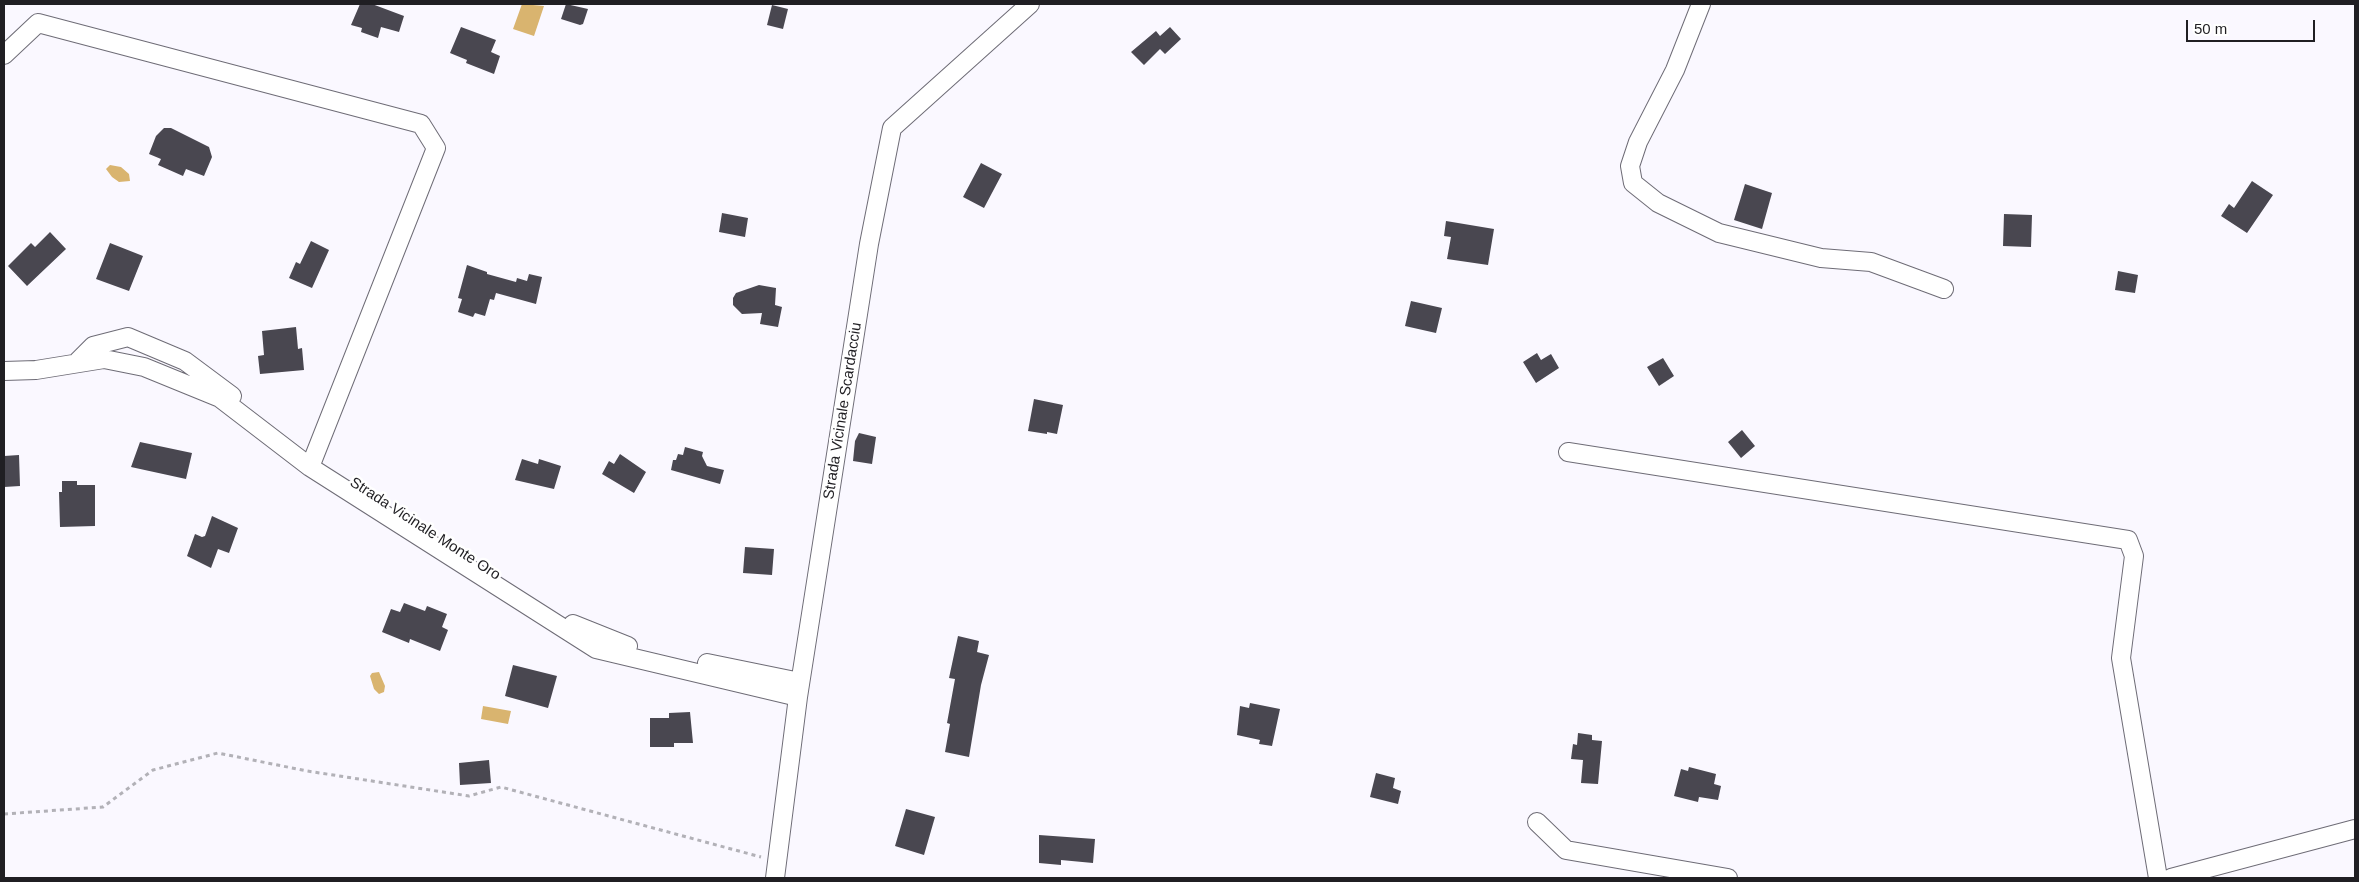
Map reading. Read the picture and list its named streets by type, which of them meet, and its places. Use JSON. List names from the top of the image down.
{
  "streets": {
    "street": ["Strada Vicinale Scardacciu", "Strada Vicinale Monte Oro"]
  },
  "crossings": [
    ["Strada Vicinale Scardacciu", "Strada Vicinale Monte Oro"]
  ],
  "scale_bar": "50 m"
}
